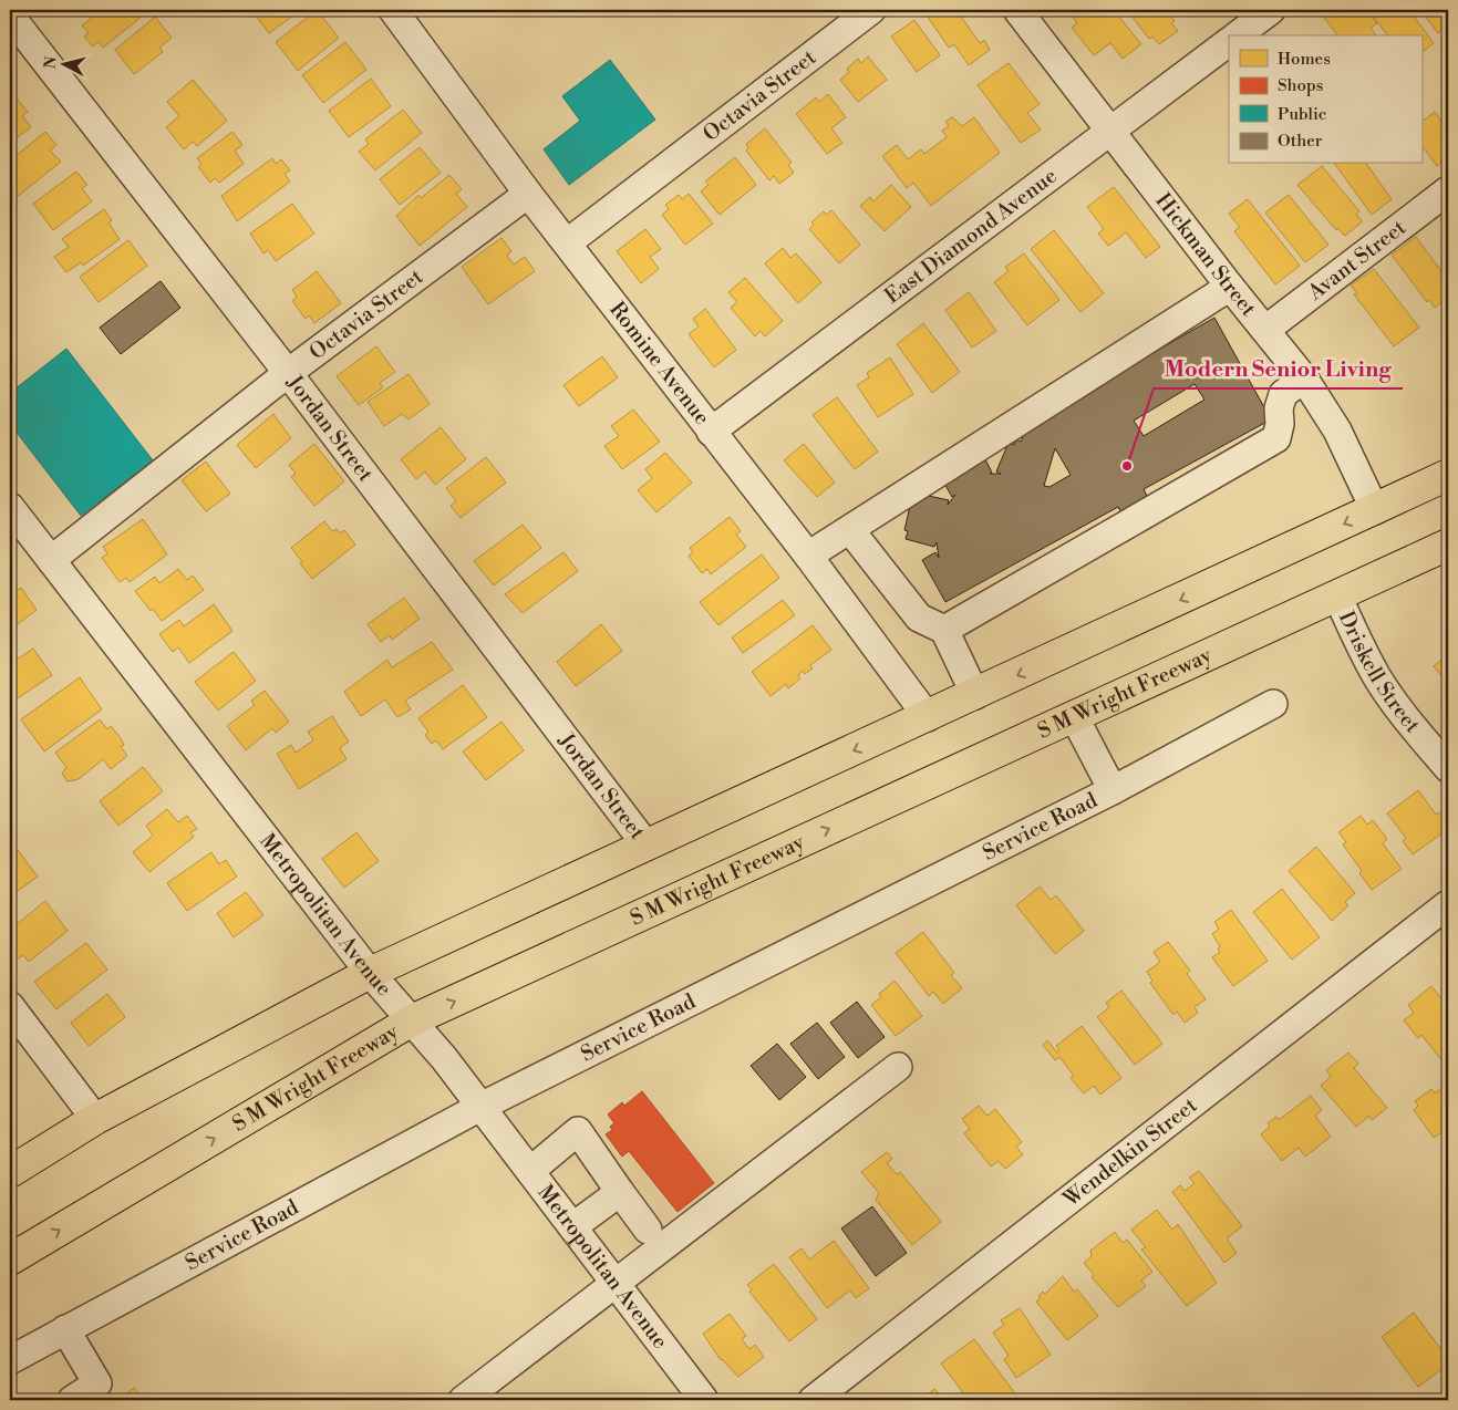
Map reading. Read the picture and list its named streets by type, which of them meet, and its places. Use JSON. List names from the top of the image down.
{
  "streets": {
    "main road": ["S M Wright Freeway"],
    "street": [
      "Octavia Street",
      "East Diamond Avenue",
      "Hickman Street",
      "Avant Street",
      "Romine Avenue",
      "Jordan Street",
      "Driskell Street",
      "Service Road",
      "Metropolitan Avenue",
      "Wendelkin Street"
    ]
  },
  "crossings": [
    ["Octavia Street", "Romine Avenue"],
    ["Octavia Street", "Jordan Street"],
    ["Octavia Street", "Metropolitan Avenue"],
    ["East Diamond Avenue", "Hickman Street"],
    ["East Diamond Avenue", "Romine Avenue"],
    ["Hickman Street", "Avant Street"],
    ["Driskell Street", "S M Wright Freeway"],
    ["S M Wright Freeway", "Metropolitan Avenue"],
    ["Service Road", "Metropolitan Avenue"]
  ],
  "places": ["Modern Senior Living"],
  "legend": [
    "Homes",
    "Shops",
    "Public",
    "Other"
  ],
  "north": "left"
}
